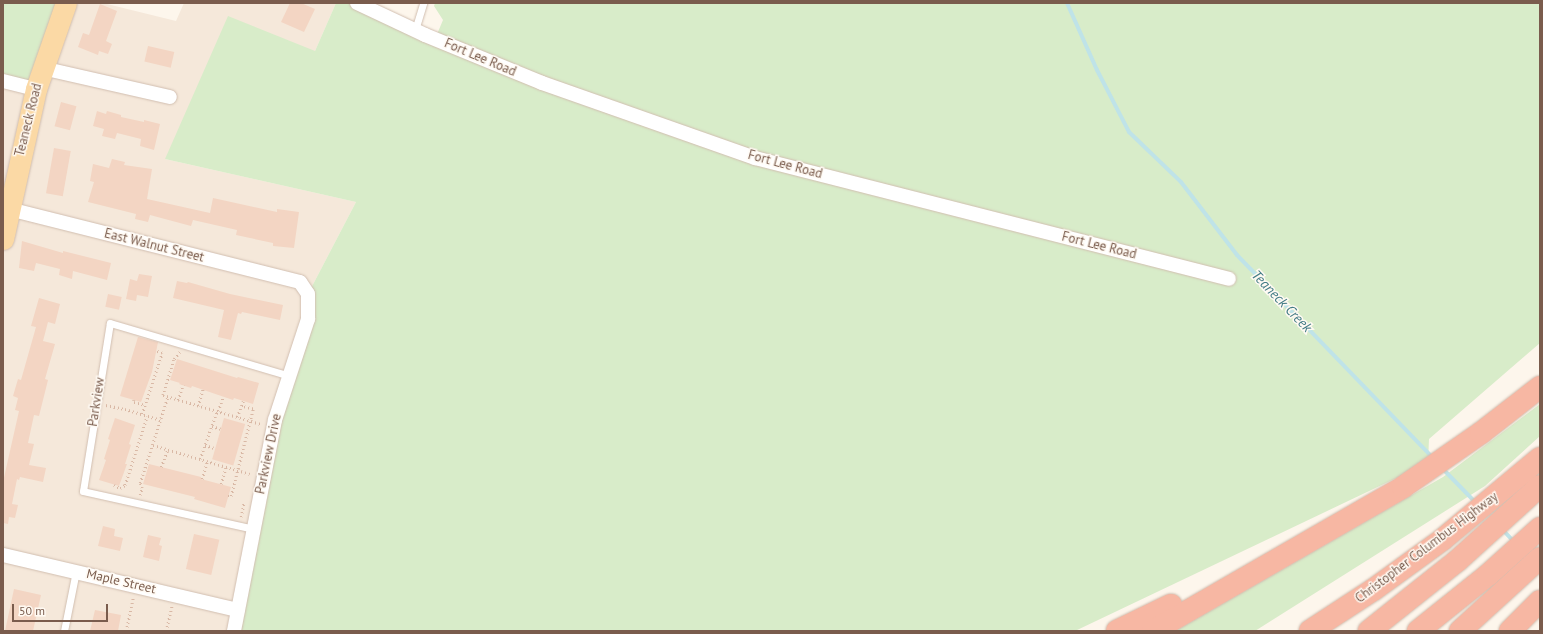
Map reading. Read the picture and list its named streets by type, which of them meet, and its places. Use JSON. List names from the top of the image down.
{
  "streets": {
    "highway": ["Christopher Columbus Highway"],
    "main road": ["Teaneck Road"],
    "street": [
      "Fort Lee Road",
      "East Walnut Street",
      "Parkview Drive",
      "Maple Street"
    ],
    "lane": ["Parkview"]
  },
  "crossings": [
    ["Teaneck Road", "East Walnut Street"],
    ["East Walnut Street", "Parkview Drive"],
    ["Parkview", "Parkview Drive"],
    ["Parkview Drive", "Maple Street"]
  ],
  "water": ["Teaneck Creek"],
  "scale_bar": "50 m"
}
